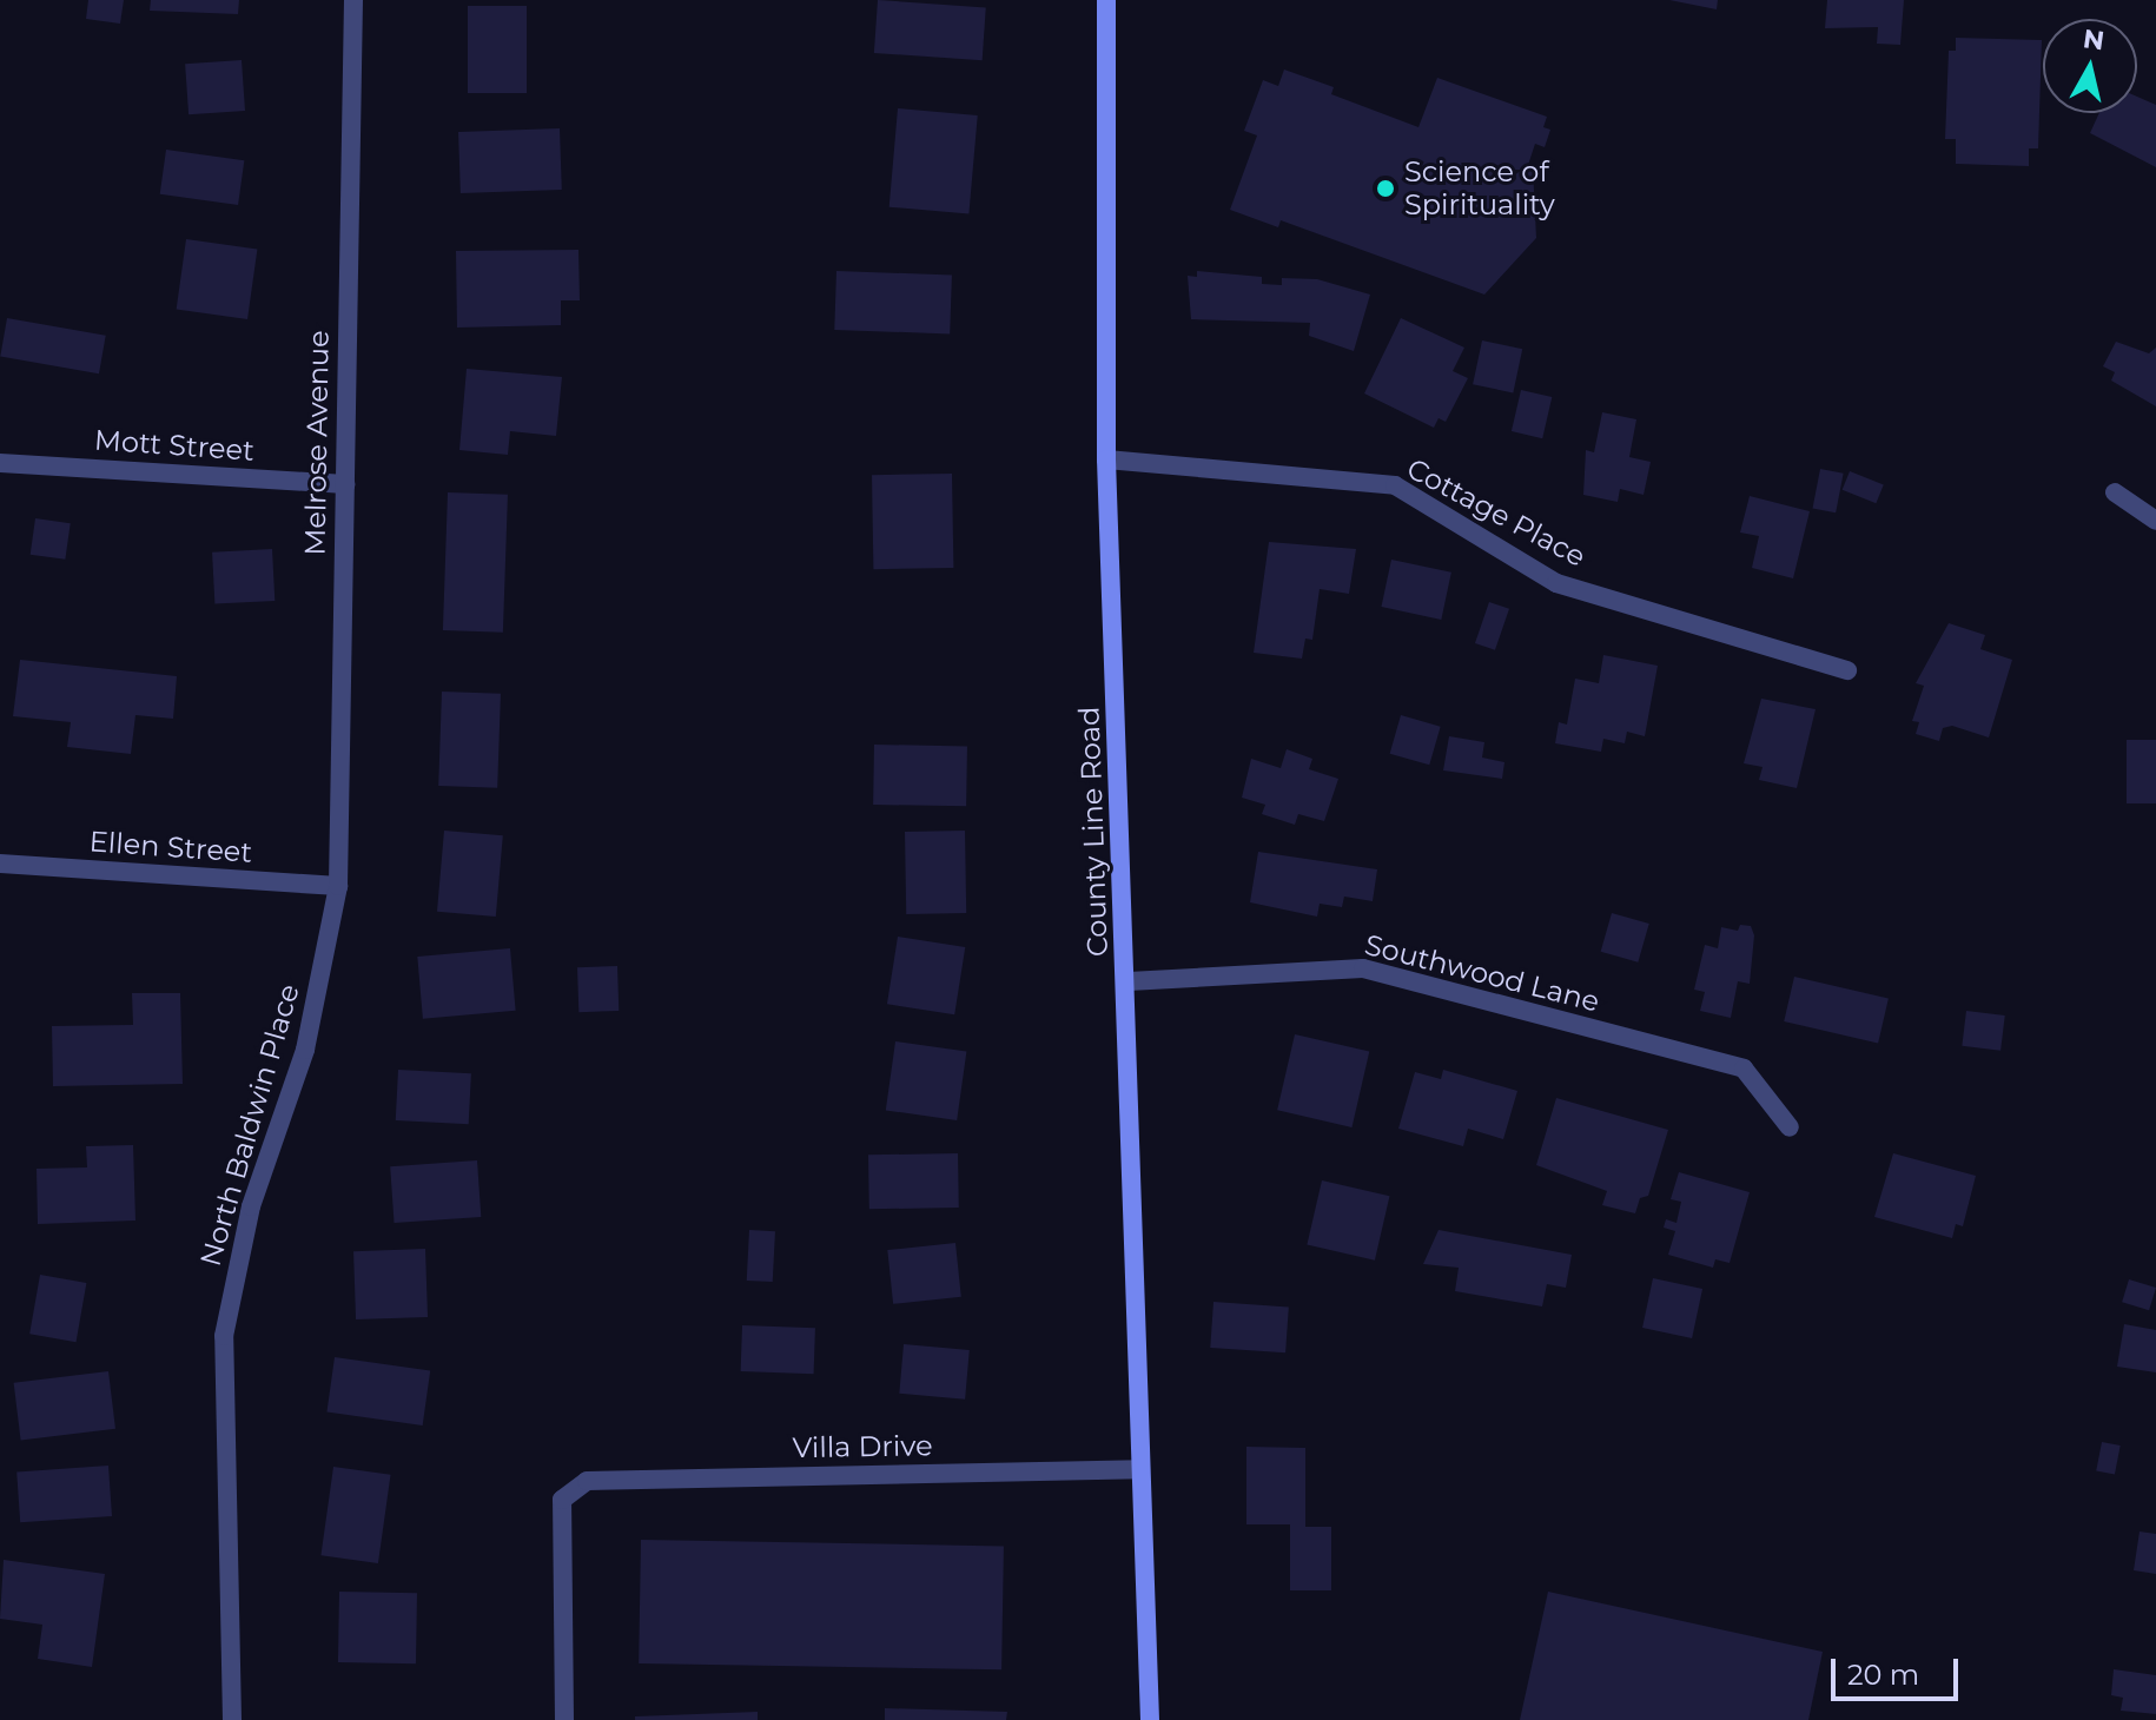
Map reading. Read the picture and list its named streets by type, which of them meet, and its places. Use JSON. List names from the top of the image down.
{
  "streets": {
    "main road": ["County Line Road"],
    "street": [
      "Melrose Avenue",
      "Mott Street",
      "Cottage Place",
      "Ellen Street",
      "Southwood Lane",
      "North Baldwin Place",
      "Villa Drive"
    ]
  },
  "crossings": [
    ["Melrose Avenue", "Mott Street"],
    ["Melrose Avenue", "Ellen Street"],
    ["Melrose Avenue", "North Baldwin Place"],
    ["Cottage Place", "County Line Road"],
    ["County Line Road", "Southwood Lane"],
    ["County Line Road", "Villa Drive"],
    ["Ellen Street", "North Baldwin Place"]
  ],
  "places": ["Science of Spirituality"],
  "scale_bar": "20 m",
  "north": "top"
}
